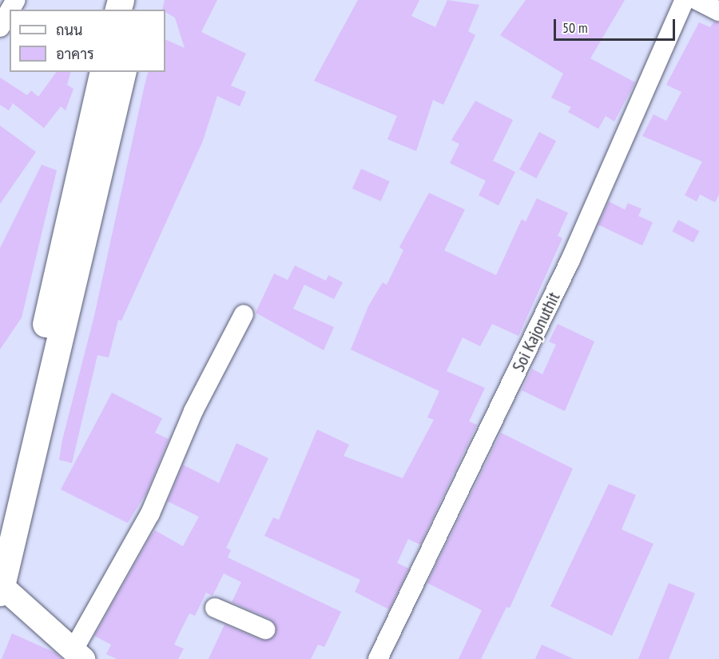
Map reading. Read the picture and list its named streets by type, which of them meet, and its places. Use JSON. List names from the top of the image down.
{
  "streets": {
    "street": ["Soi Kajonuthit"]
  },
  "legend": ["ถนน", "อาคาร"],
  "scale_bar": "50 m"
}
